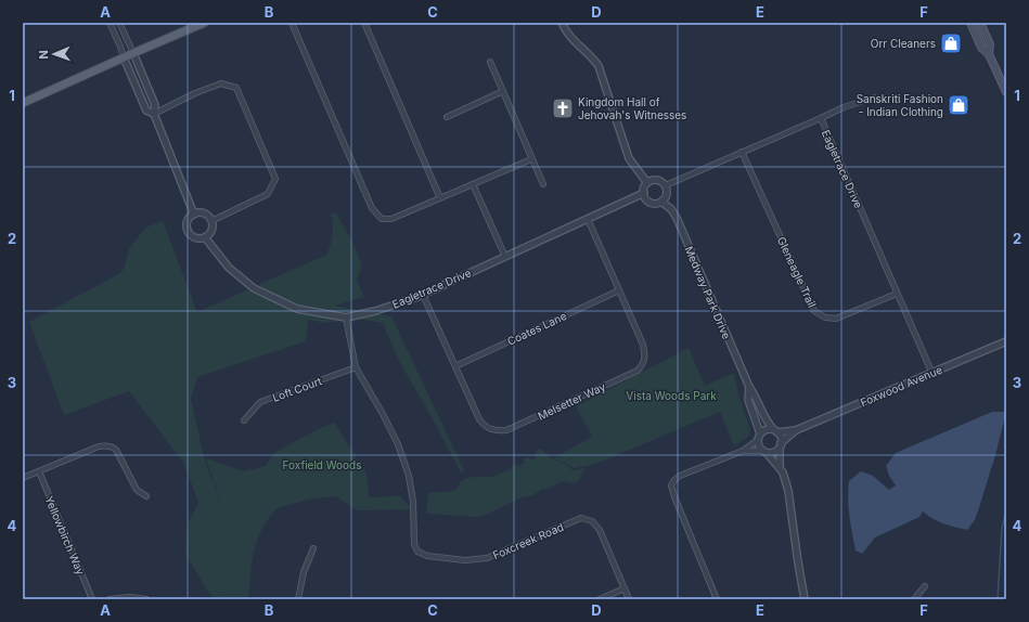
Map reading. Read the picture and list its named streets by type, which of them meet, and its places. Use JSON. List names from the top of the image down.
{
  "streets": {
    "street": [
      "Eagletrace Drive",
      "Gleneagle Trail",
      "Medway Park Drive",
      "Coates Lane",
      "Foxwood Avenue",
      "Loft Court",
      "Melsetter Way",
      "Yellowbirch Way",
      "Foxcreek Road"
    ]
  },
  "crossings": [
    ["Eagletrace Drive", "Gleneagle Trail"],
    ["Eagletrace Drive", "Medway Park Drive"],
    ["Eagletrace Drive", "Foxwood Avenue"],
    ["Eagletrace Drive", "Melsetter Way"],
    ["Eagletrace Drive", "Foxcreek Road"],
    ["Medway Park Drive", "Foxwood Avenue"],
    ["Coates Lane", "Melsetter Way"],
    ["Loft Court", "Foxcreek Road"]
  ],
  "parks": ["Vista Woods Park", "Foxfield Woods"],
  "places": {
    "shop": ["Orr Cleaners", "Sanskriti Fashion - Indian Clothing"],
    "church": ["Kingdom Hall of Jehovah's Witnesses"]
  },
  "north": "left",
  "grid": {
    "columns": [
      "A",
      "B",
      "C",
      "D",
      "E",
      "F"
    ],
    "rows": [
      "1",
      "2",
      "3",
      "4"
    ]
  }
}
